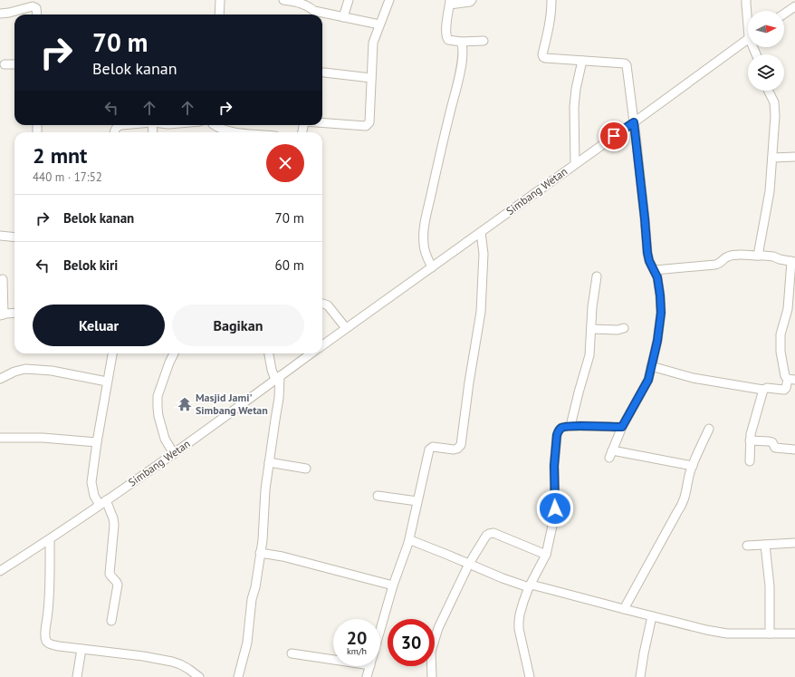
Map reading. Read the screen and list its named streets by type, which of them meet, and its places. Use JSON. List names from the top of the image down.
{
  "streets": {
    "street": ["Simbang Wetan"]
  },
  "places": {
    "temple": ["Masjid Jami' Simbang Wetan"]
  },
  "north": "right",
  "page": {
    "turn": ["70 m", "Belok kanan"],
    "heading": ["2 mnt", "440 m · 17:52"],
    "list": [
      {
        "name": "Belok kanan",
        "value": "70 m"
      },
      {
        "name": "Belok kiri",
        "value": "60 m"
      }
    ],
    "buttons": ["Keluar", "Bagikan"],
    "speed": "20 km/h",
    "limit": "30"
  }
}
